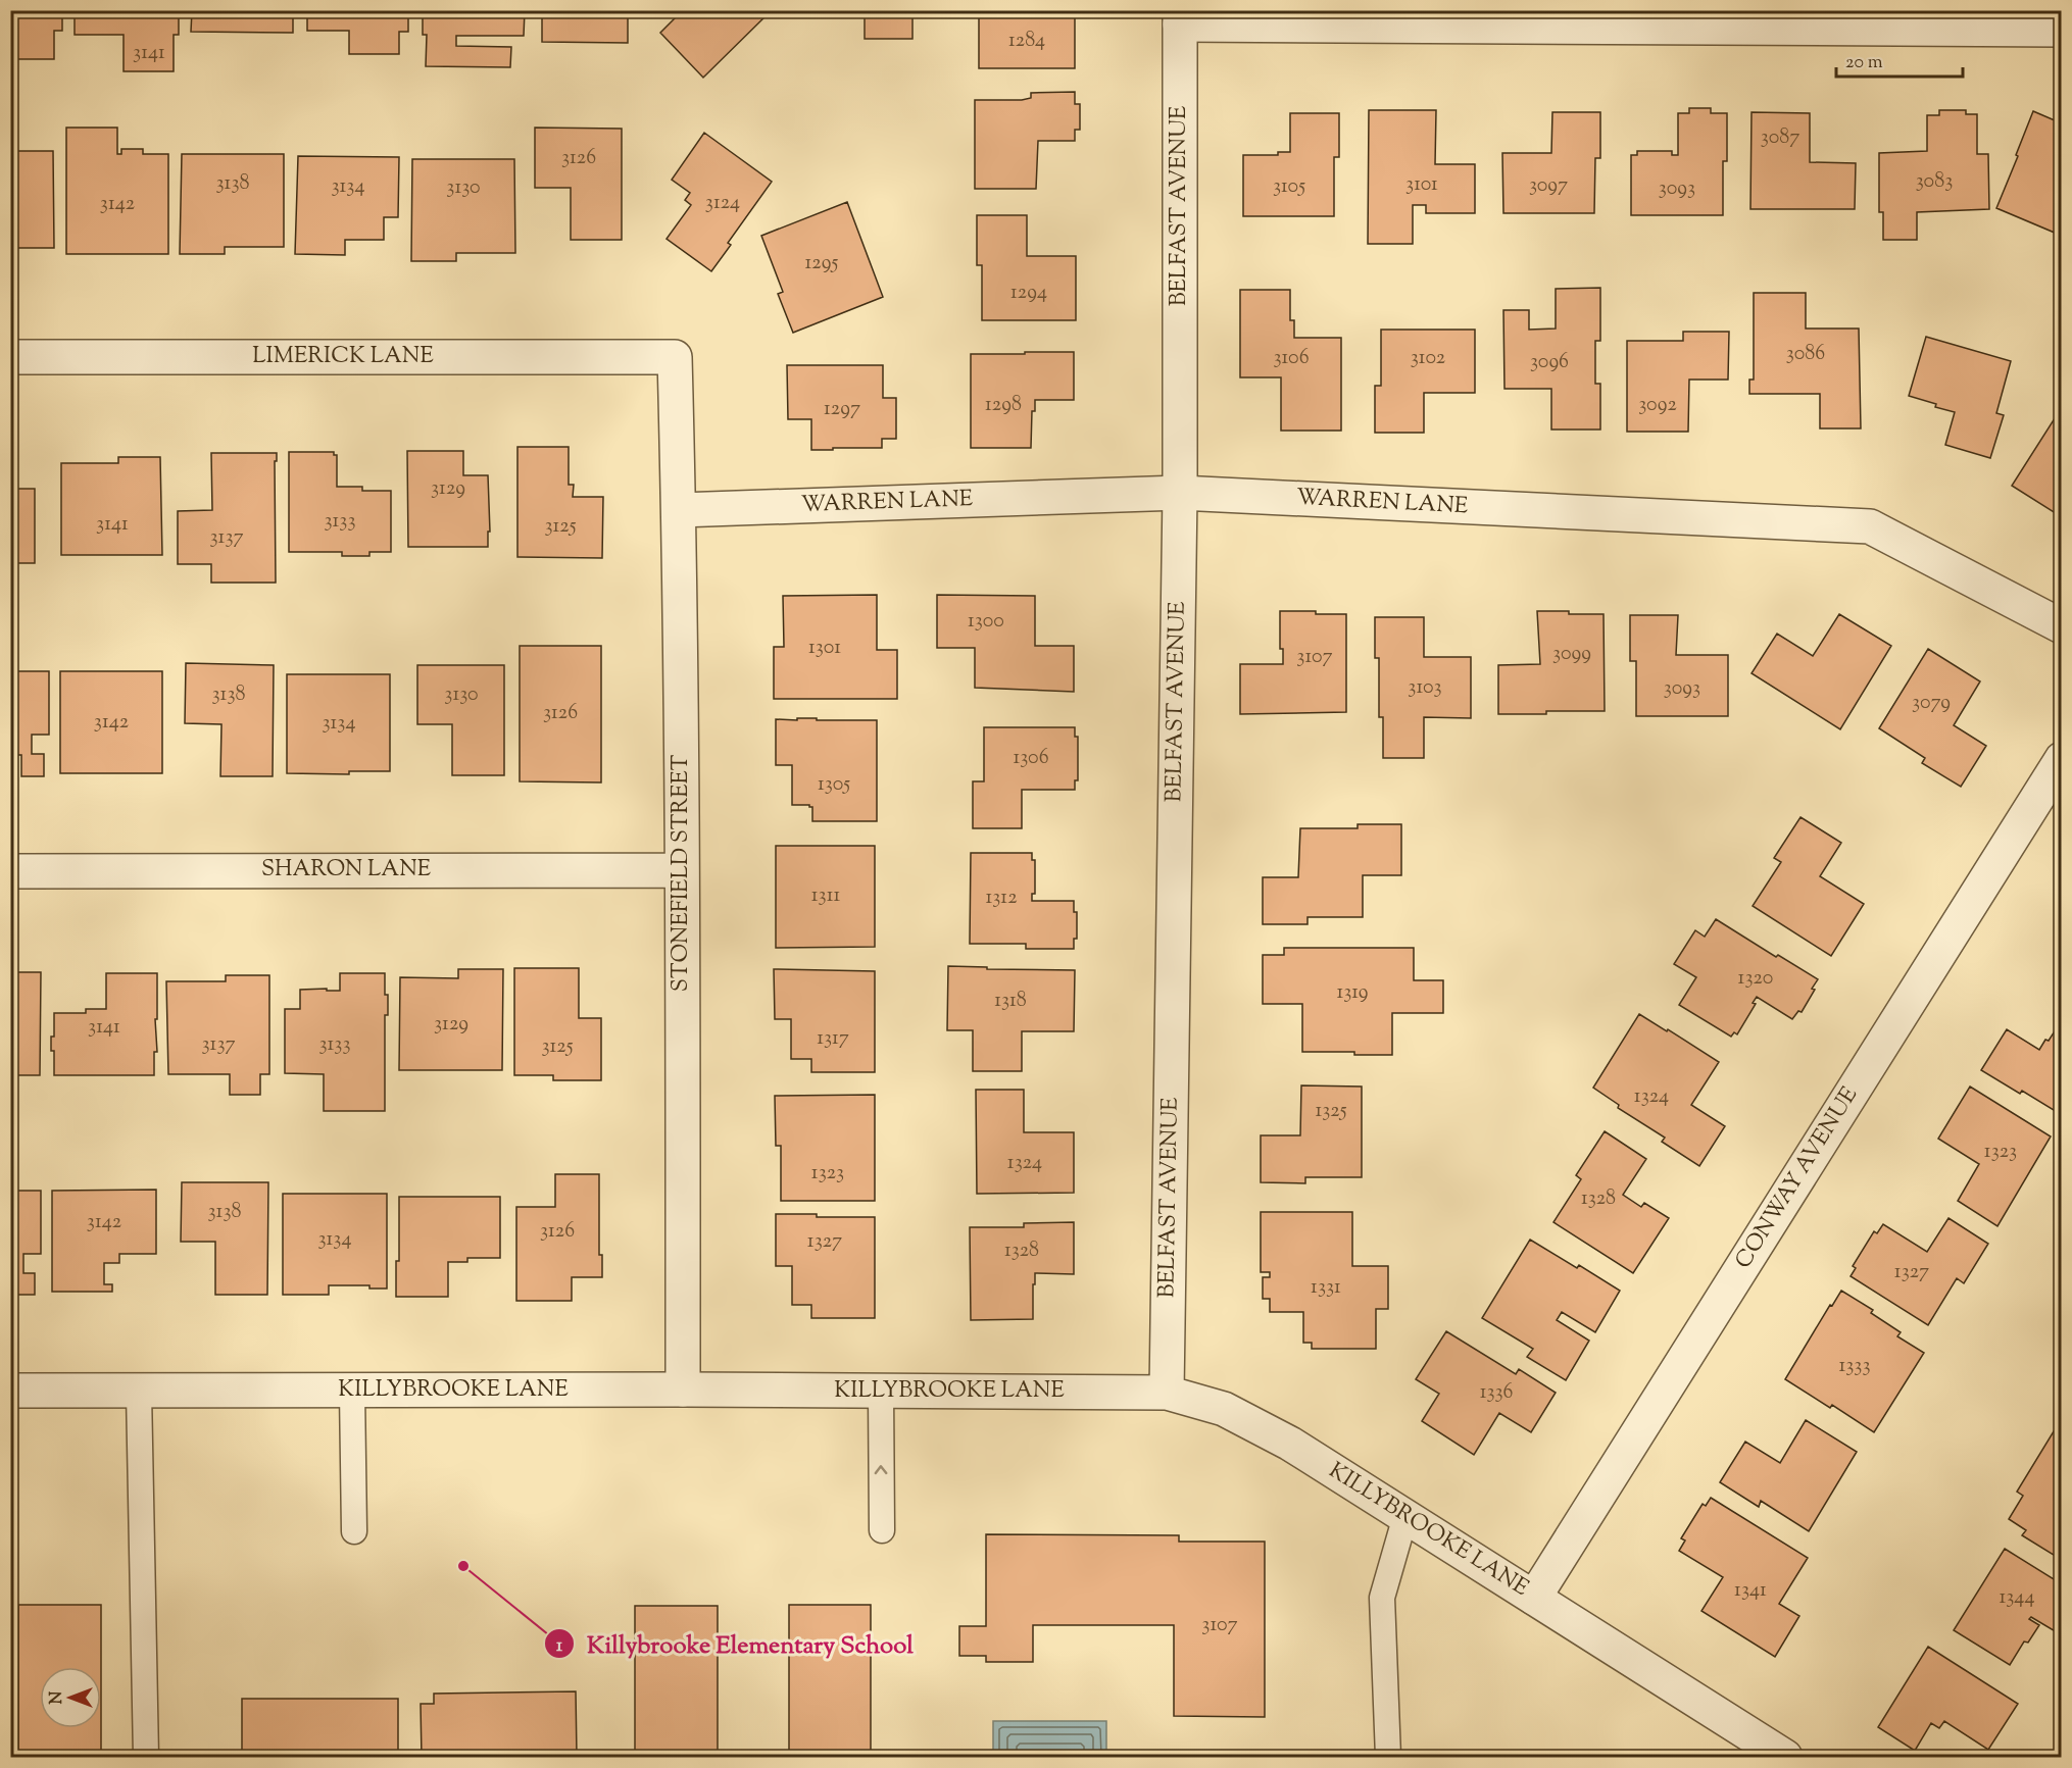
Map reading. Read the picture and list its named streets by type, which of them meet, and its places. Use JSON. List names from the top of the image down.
{
  "streets": {
    "street": [
      "BELFAST AVENUE",
      "LIMERICK LANE",
      "WARREN LANE",
      "SHARON LANE",
      "STONEFIELD STREET",
      "CONWAY AVENUE",
      "KILLYBROOKE LANE"
    ]
  },
  "crossings": [
    ["BELFAST AVENUE", "WARREN LANE"],
    ["BELFAST AVENUE", "KILLYBROOKE LANE"],
    ["LIMERICK LANE", "STONEFIELD STREET"],
    ["WARREN LANE", "STONEFIELD STREET"],
    ["SHARON LANE", "STONEFIELD STREET"],
    ["STONEFIELD STREET", "KILLYBROOKE LANE"],
    ["CONWAY AVENUE", "KILLYBROOKE LANE"]
  ],
  "places": ["Killybrooke Elementary School"],
  "house_numbers": [
    "1284",
    "3141",
    "3087",
    "3126",
    "3083",
    "3138",
    "3101",
    "3097",
    "3134",
    "3105",
    "3130",
    "3093",
    "3124",
    "3142",
    "1295",
    "1294",
    "3086",
    "3106",
    "3102",
    "3096",
    "1298",
    "3092",
    "1297",
    "3129",
    "3133",
    "3141",
    "3125",
    "3137",
    "1300",
    "1301",
    "3099",
    "3107",
    "3103",
    "3093",
    "3138",
    "3130",
    "3079",
    "3126",
    "3142",
    "3134",
    "1306",
    "1305",
    "1311",
    "1312",
    "1320",
    "1319",
    "1318",
    "3129",
    "3141",
    "1317",
    "3137",
    "3133",
    "3125",
    "1324",
    "1325",
    "1323",
    "1324",
    "1323",
    "1328",
    "3138",
    "3142",
    "3126",
    "3134",
    "1327",
    "1328",
    "1327",
    "1331",
    "1333",
    "1336",
    "1341",
    "1344",
    "3107"
  ],
  "scale_bar": "20 m",
  "north": "left"
}
